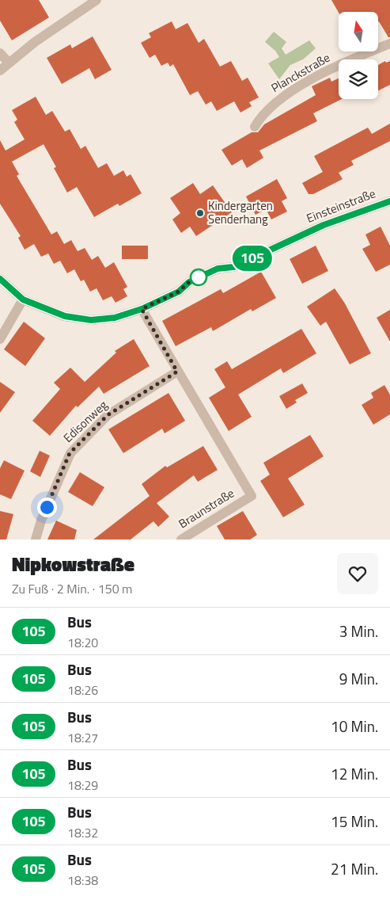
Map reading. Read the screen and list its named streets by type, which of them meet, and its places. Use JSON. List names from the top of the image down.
{
  "streets": {
    "street": [
      "Planckstraße",
      "Einsteinstraße",
      "Edisonweg",
      "Braunstraße"
    ]
  },
  "crossings": [
    ["Edisonweg", "Braunstraße"]
  ],
  "places": ["Kindergarten Senderhang"],
  "lines": ["bus line 105"],
  "north": "top",
  "page": {
    "on_map": "105",
    "heading": ["Nipkowstraße", "Zu Fuß · 2 Min. · 150 m"],
    "list": [
      {
        "mark": "105",
        "name": "Bus",
        "note": "18:20",
        "value": "3 Min."
      },
      {
        "mark": "105",
        "name": "Bus",
        "note": "18:26",
        "value": "9 Min."
      },
      {
        "mark": "105",
        "name": "Bus",
        "note": "18:27",
        "value": "10 Min."
      },
      {
        "mark": "105",
        "name": "Bus",
        "note": "18:29",
        "value": "12 Min."
      },
      {
        "mark": "105",
        "name": "Bus",
        "note": "18:32",
        "value": "15 Min."
      },
      {
        "mark": "105",
        "name": "Bus",
        "note": "18:38",
        "value": "21 Min."
      }
    ]
  }
}
